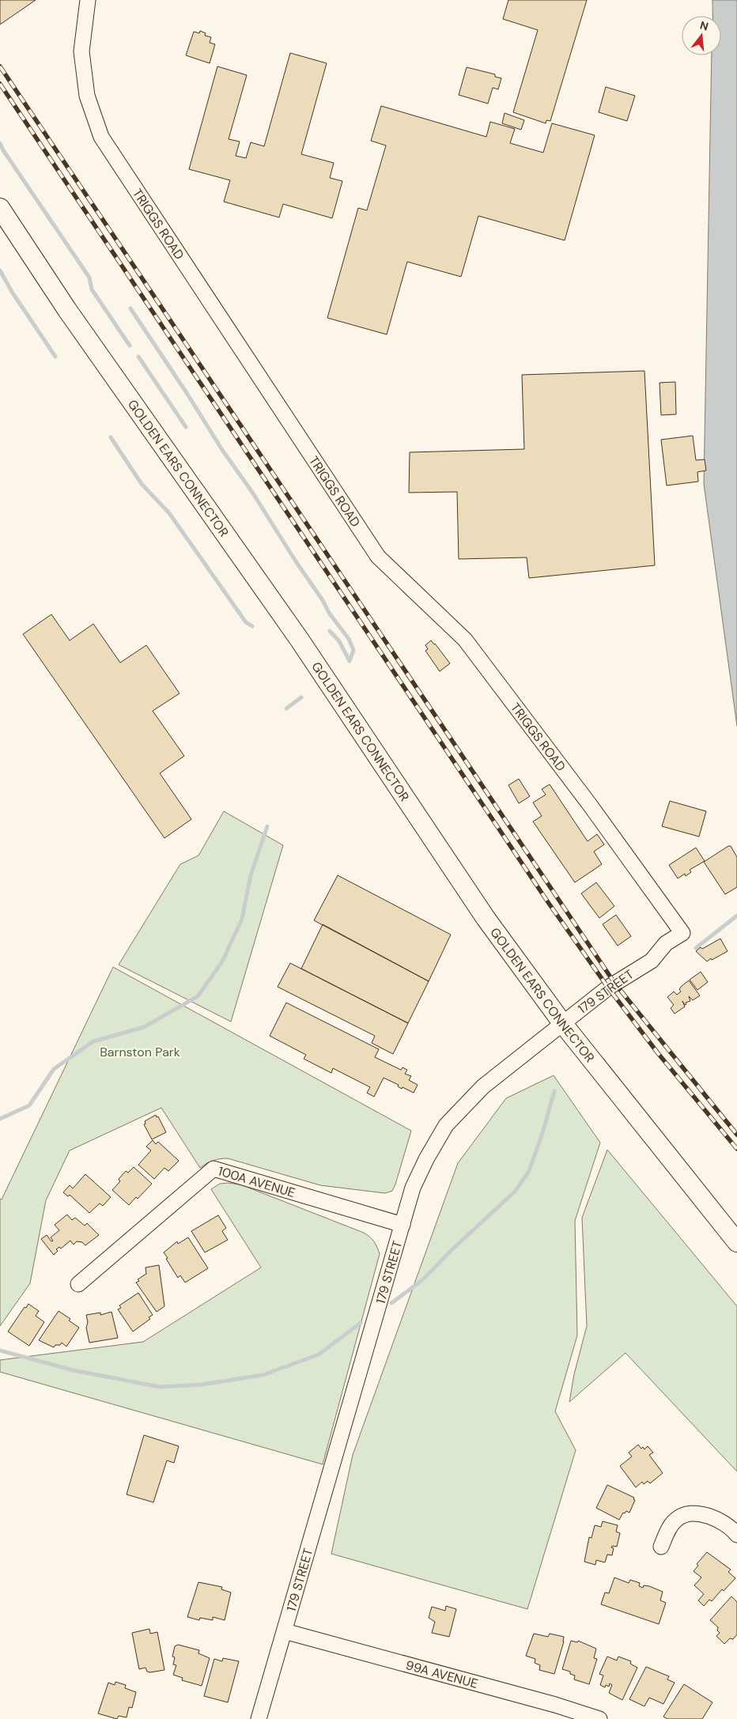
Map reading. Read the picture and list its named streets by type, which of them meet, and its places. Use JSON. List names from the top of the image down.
{
  "streets": {
    "main road": ["GOLDEN EARS CONNECTOR"],
    "street": [
      "TRIGGS ROAD",
      "179 STREET",
      "100A AVENUE",
      "99A AVENUE"
    ]
  },
  "crossings": [
    ["TRIGGS ROAD", "179 STREET"],
    ["GOLDEN EARS CONNECTOR", "179 STREET"],
    ["179 STREET", "100A AVENUE"],
    ["179 STREET", "99A AVENUE"]
  ],
  "parks": ["Barnston Park"],
  "north": "top"
}
